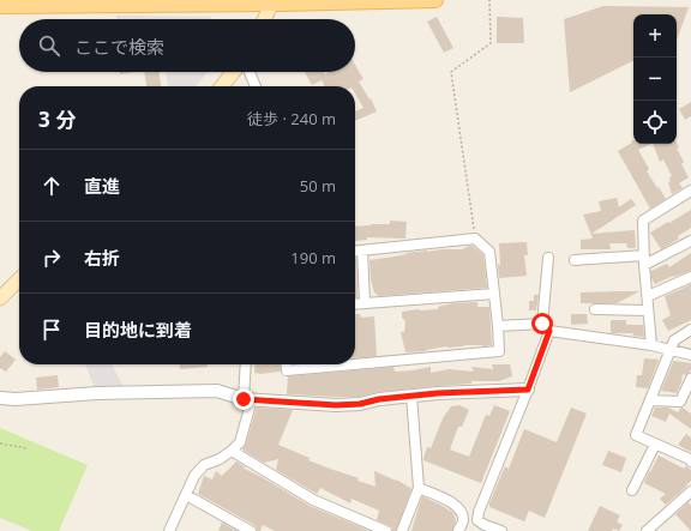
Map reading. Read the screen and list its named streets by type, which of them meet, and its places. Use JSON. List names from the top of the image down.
{
  "page": {
    "map_buttons": ["+", "−"],
    "search": "ここで検索",
    "heading": ["3 分", "徒歩 · 240 m"],
    "list": [
      ["直進", "50 m"],
      ["右折", "190 m"],
      "目的地に到着"
    ]
  }
}
